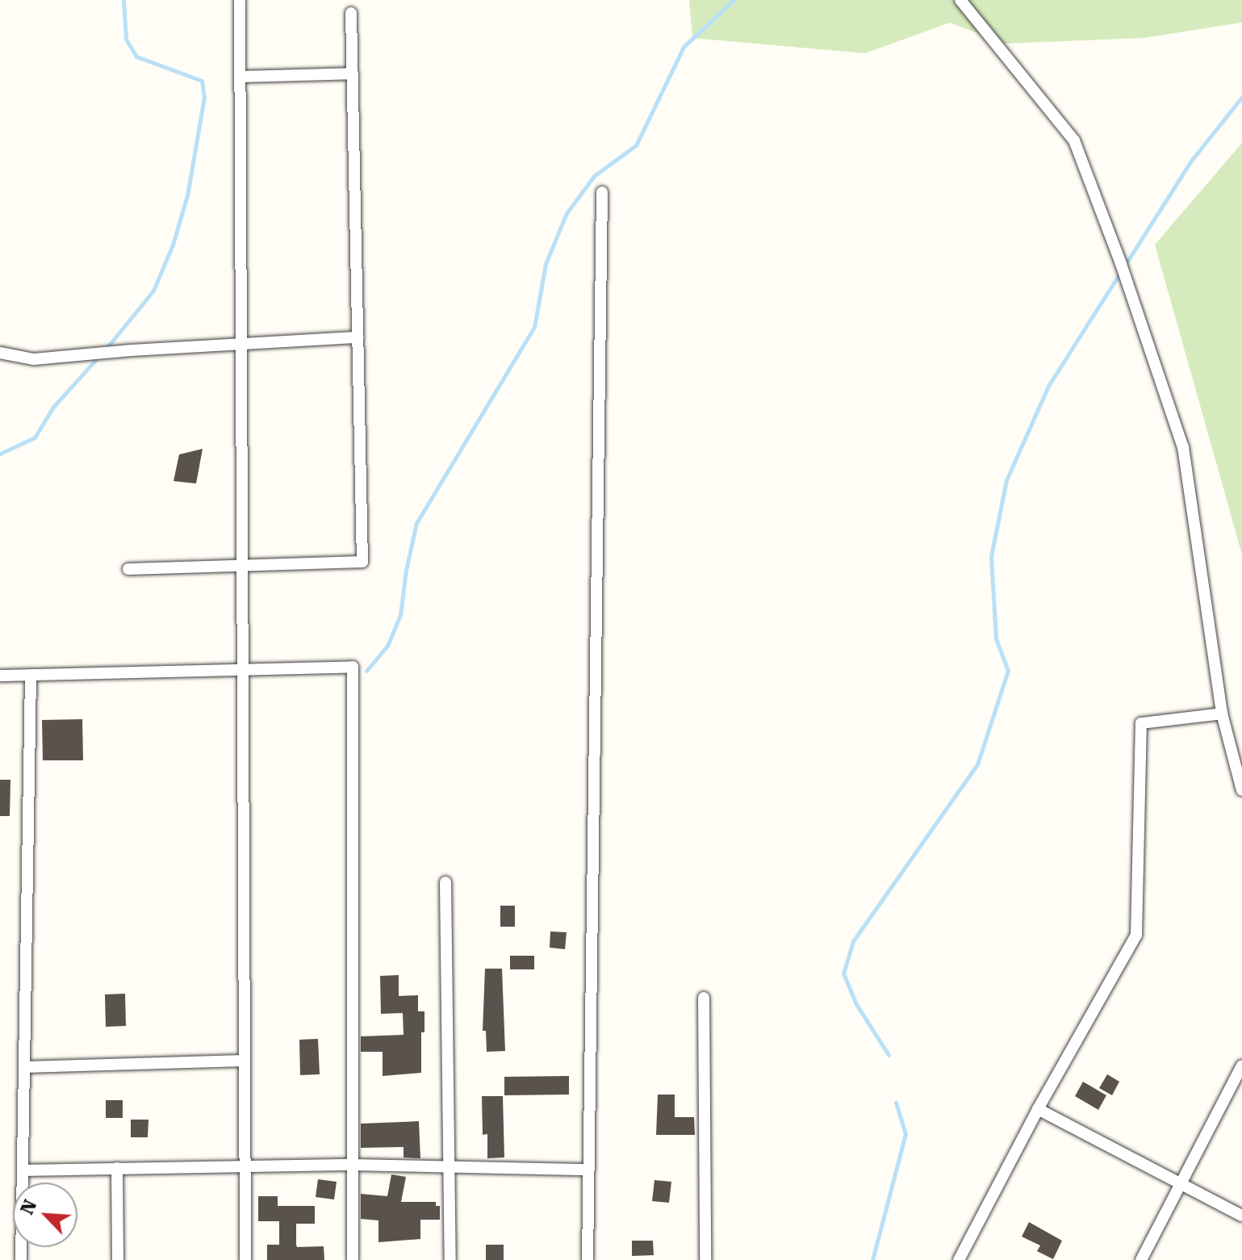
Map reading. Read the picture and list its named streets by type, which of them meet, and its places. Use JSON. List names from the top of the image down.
{
  "north": "top left"
}
